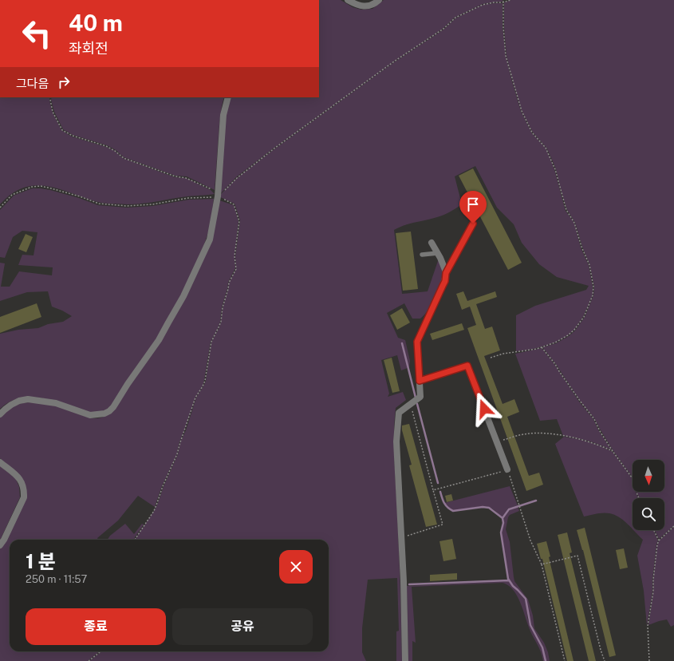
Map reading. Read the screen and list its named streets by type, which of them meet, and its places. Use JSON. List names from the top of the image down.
{
  "north": "bottom",
  "page": {
    "turn": ["40 m", "좌회전"],
    "then": "그다음",
    "heading": ["1 분", "250 m · 11:57"],
    "buttons": ["종료", "공유"]
  }
}
